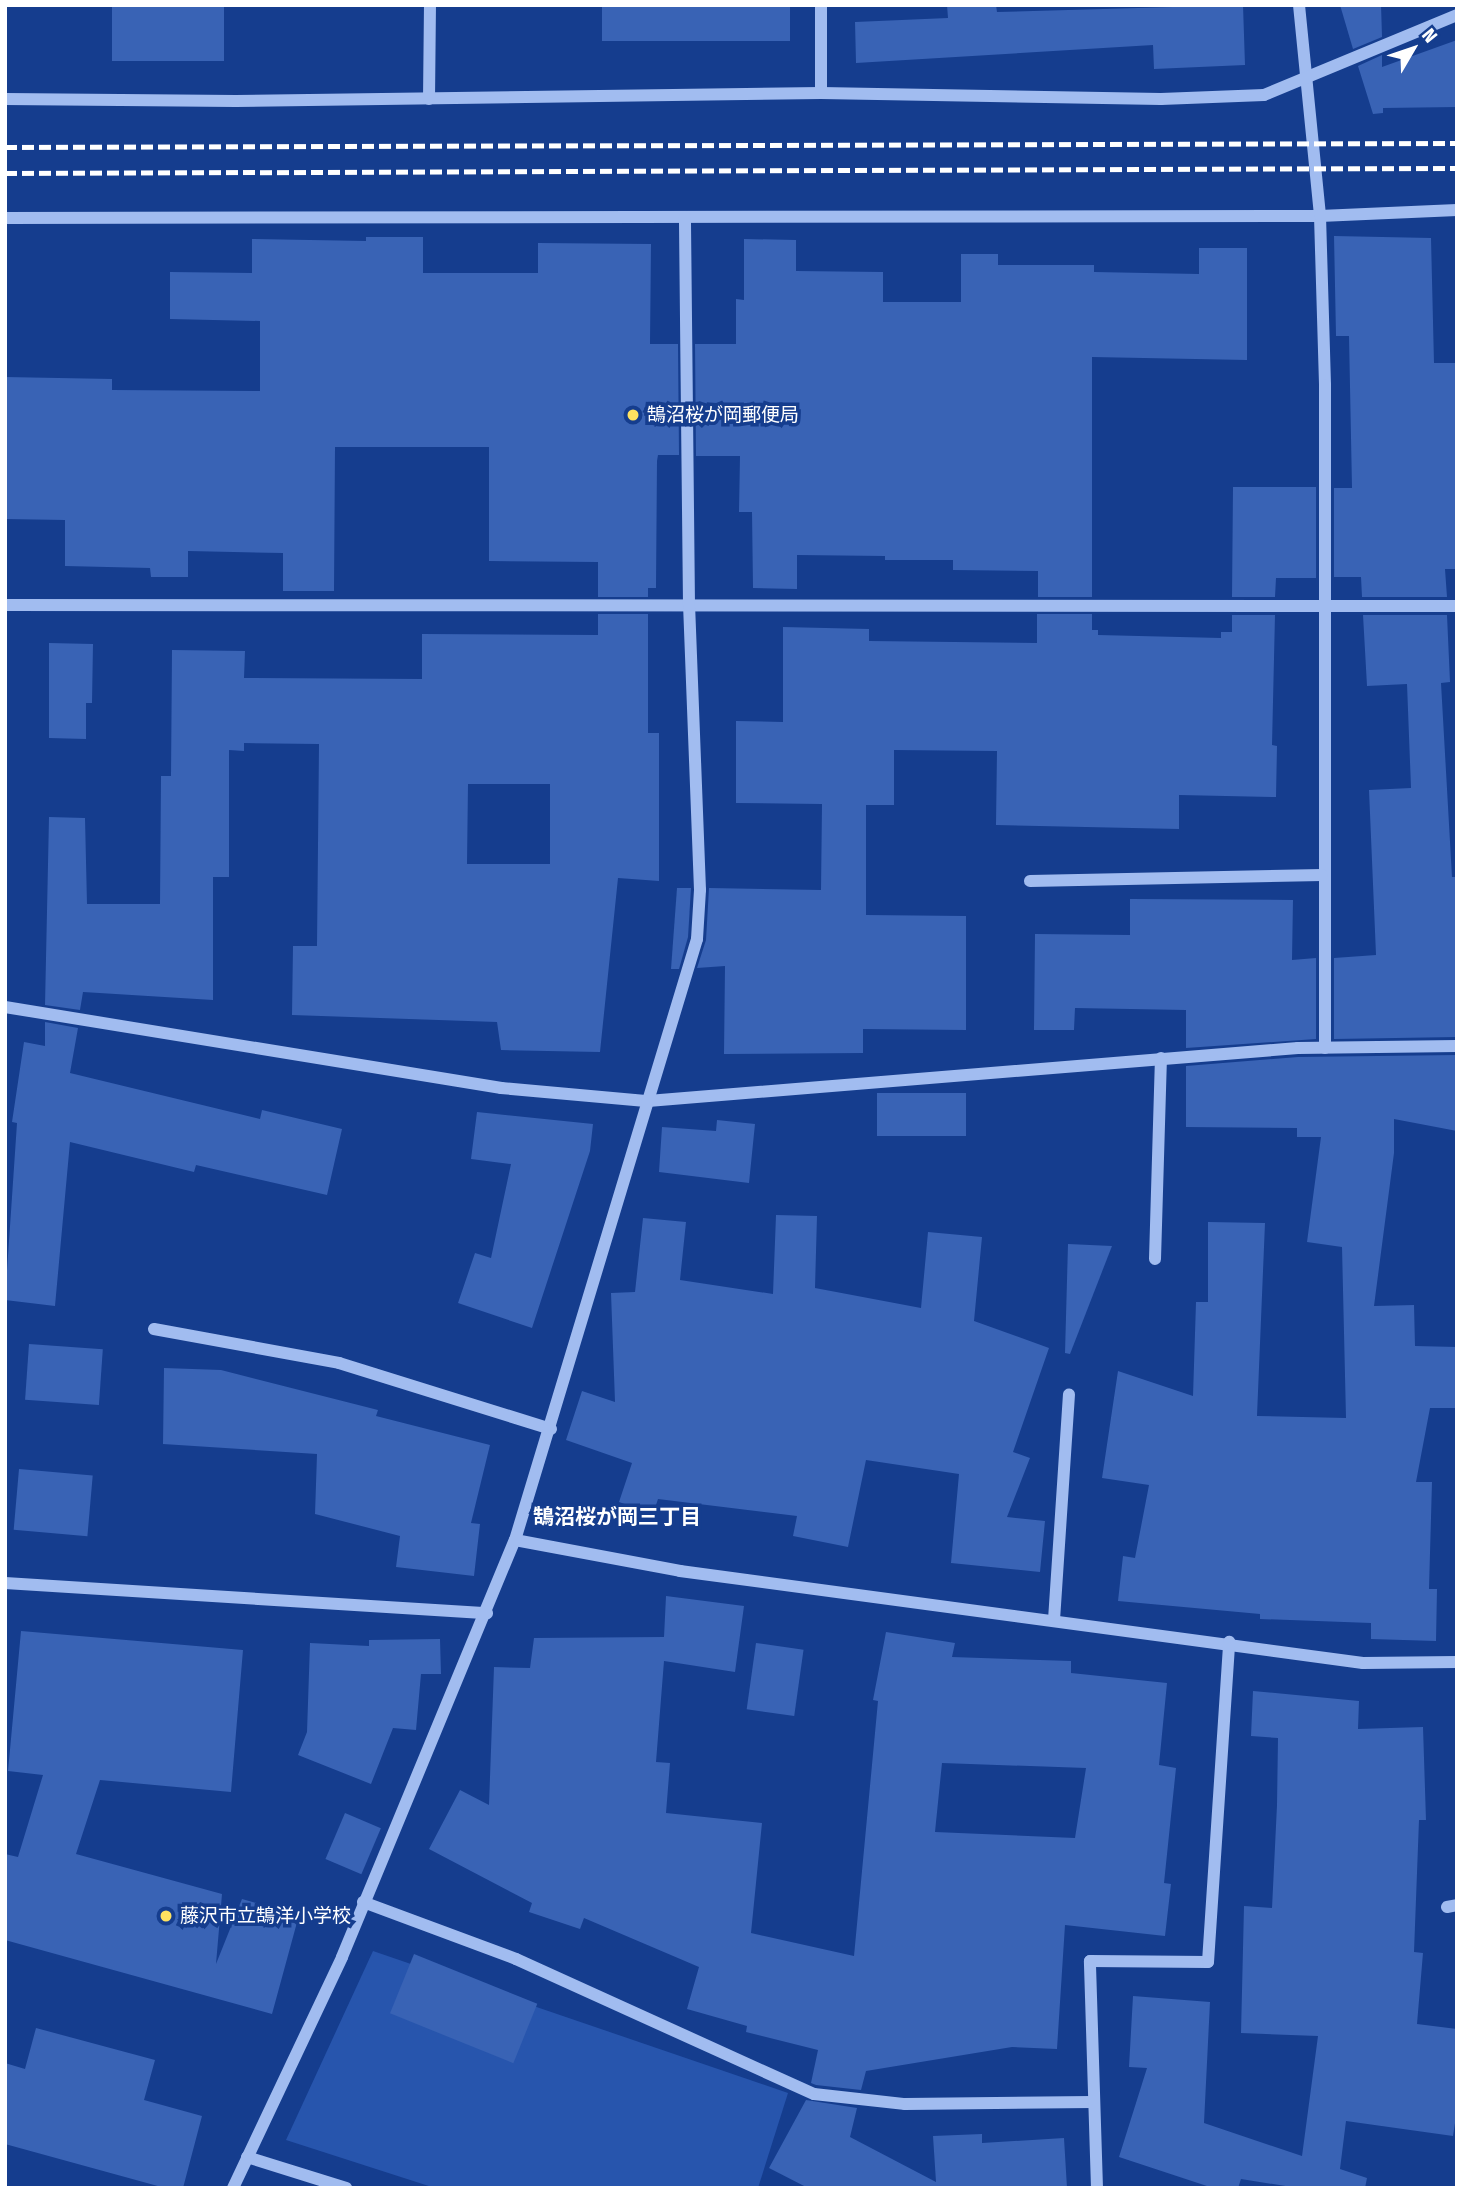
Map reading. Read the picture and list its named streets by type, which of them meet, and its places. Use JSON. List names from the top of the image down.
{
  "districts": ["鵠沼桜が岡三丁目"],
  "places": ["鵠沼桜が岡郵便局", "藤沢市立鵠洋小学校"],
  "north": "top right"
}
